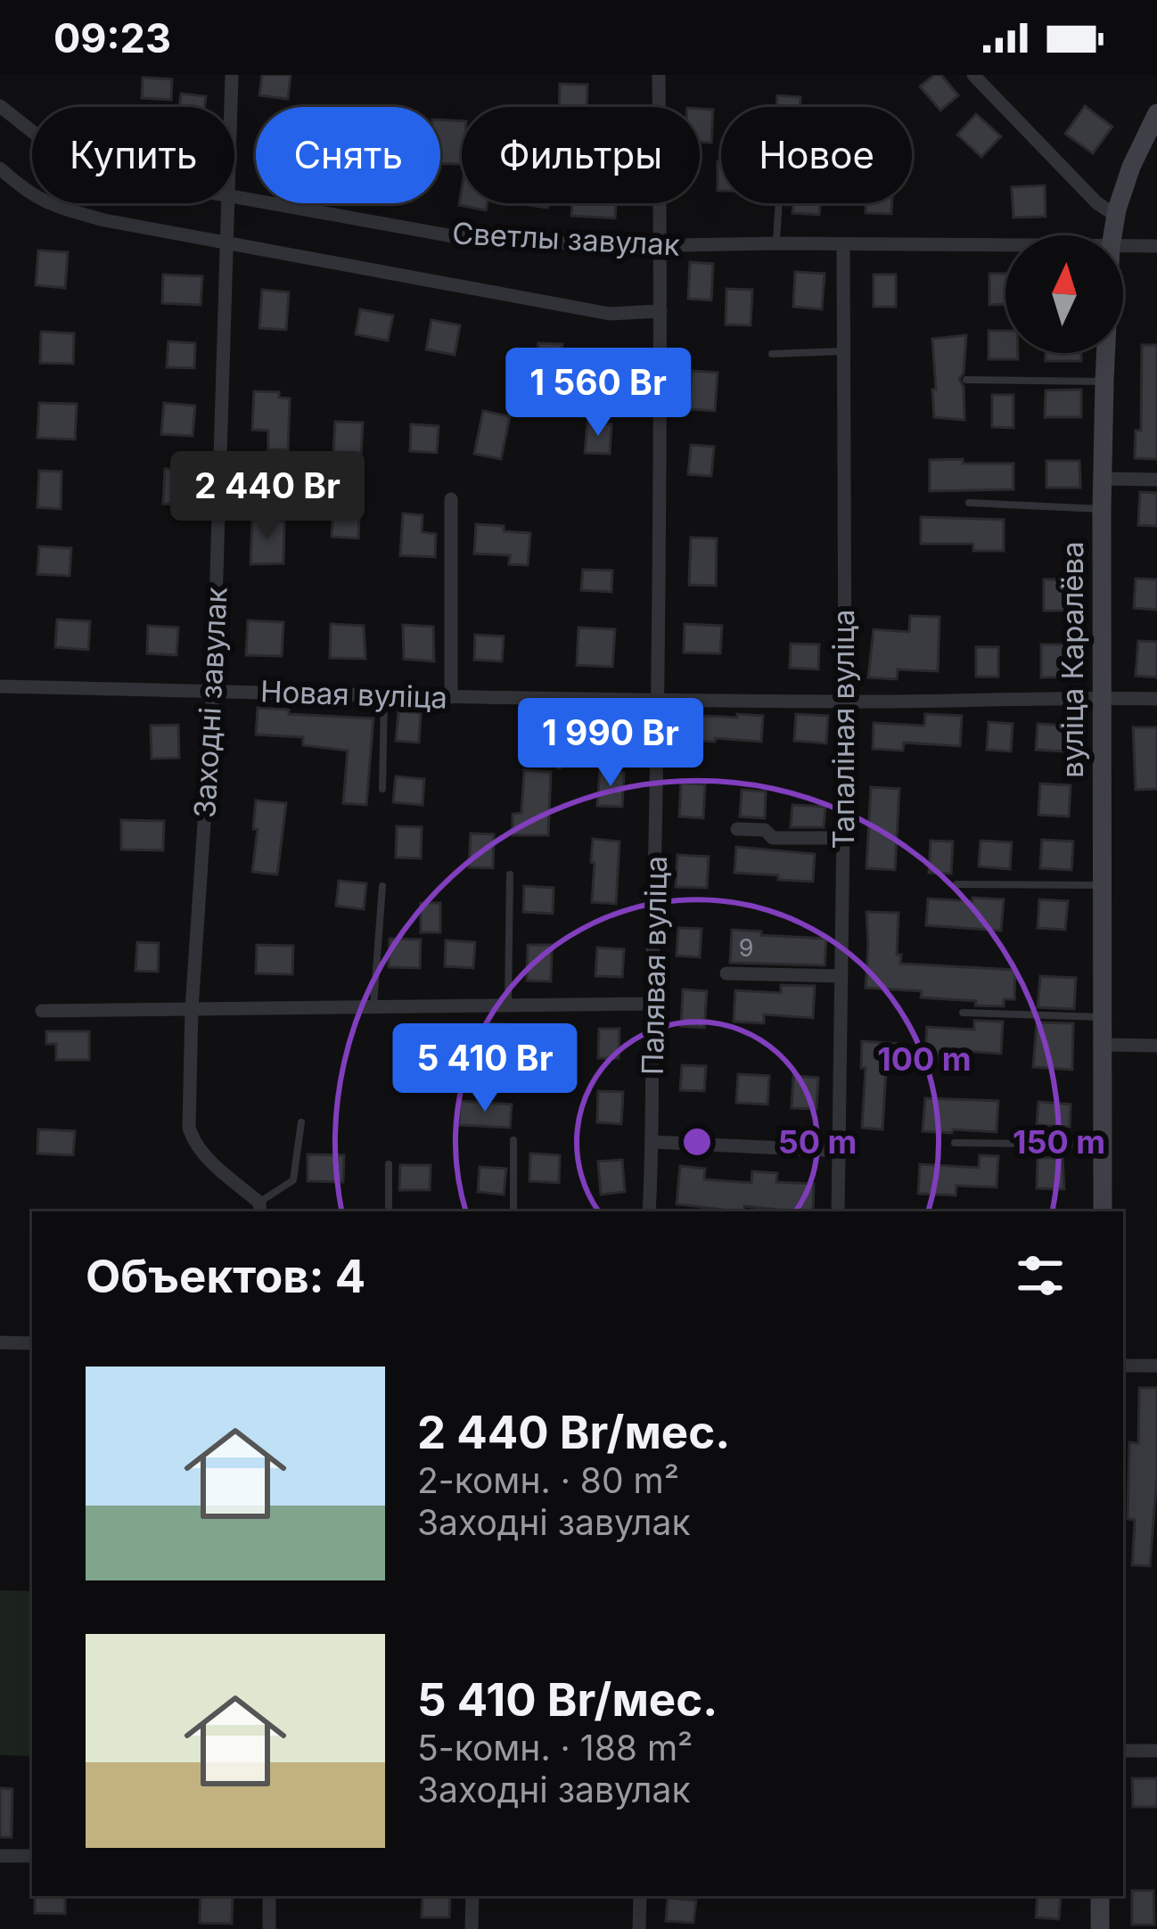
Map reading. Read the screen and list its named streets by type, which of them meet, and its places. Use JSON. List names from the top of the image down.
{
  "streets": {
    "main road": ["вуліца Каралёва"],
    "street": [
      "Светлы завулак",
      "Новая вуліца",
      "Заходні завулак",
      "Тапаліная вуліца",
      "Палявая вуліца"
    ]
  },
  "crossings": [
    ["Светлы завулак", "Заходні завулак"],
    ["Светлы завулак", "Тапаліная вуліца"],
    ["Светлы завулак", "Палявая вуліца"],
    ["вуліца Каралёва", "Новая вуліца"],
    ["Новая вуліца", "Заходні завулак"],
    ["Новая вуліца", "Тапаліная вуліца"],
    ["Новая вуліца", "Палявая вуліца"]
  ],
  "house_numbers": ["9"],
  "north": "top",
  "page": {
    "status": "09:23",
    "chip": [
      "Купить",
      "Снять",
      "Фильтры",
      "Новое"
    ],
    "price": [
      "1 560 Br",
      "2 440 Br",
      "1 990 Br",
      "5 410 Br"
    ],
    "heading": "Объектов: 4",
    "list": [
      {
        "name": "2 440 Br/мес.",
        "note": "2-комн. · 80 m² · Заходні завулак"
      },
      {
        "name": "5 410 Br/мес.",
        "note": "5-комн. · 188 m² · Заходні завулак"
      }
    ]
  },
  "rings": ["100 m", "50 m", "150 m"]
}
